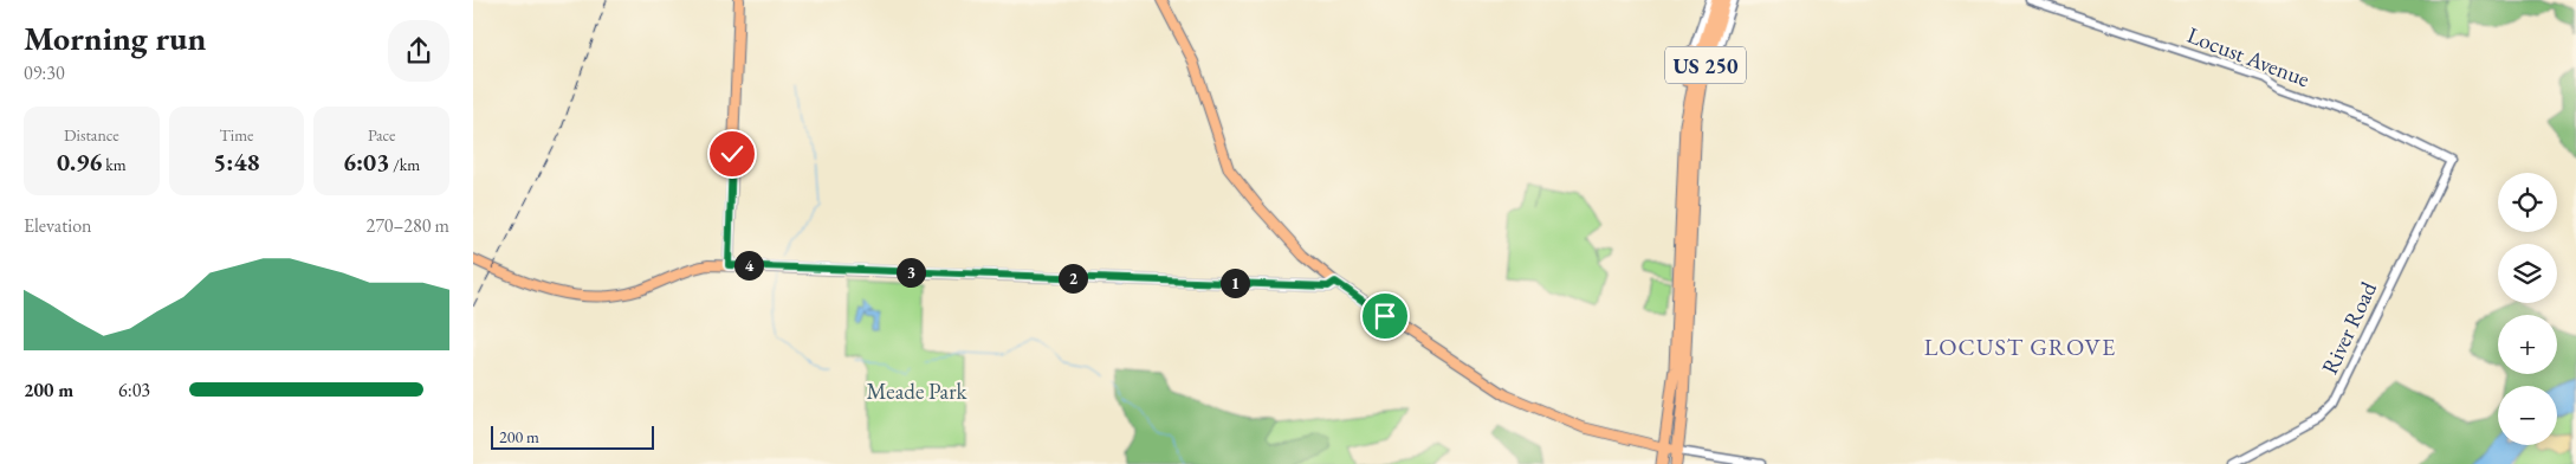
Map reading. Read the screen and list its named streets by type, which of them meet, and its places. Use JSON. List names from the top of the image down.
{
  "streets": {
    "highway": ["US 250"],
    "street": ["Locust Avenue", "River Road"]
  },
  "crossings": [
    ["Locust Avenue", "River Road"]
  ],
  "districts": ["LOCUST GROVE"],
  "parks": ["Meade Park"],
  "scale_bar": "200 m",
  "page": {
    "heading": ["Morning run", "09:30"],
    "stats": [
      ["Distance", "0.96 km"],
      ["Time", "5:48"],
      ["Pace", "6:03 /km"]
    ],
    "map_buttons": ["+", "−"],
    "chart": ["Elevation", "270–280 m"],
    "pins": [
      "4",
      "3",
      "2",
      "1"
    ],
    "list": [
      {
        "name": "200 m",
        "note": "6:03"
      }
    ],
    "scale": "200 m"
  }
}
